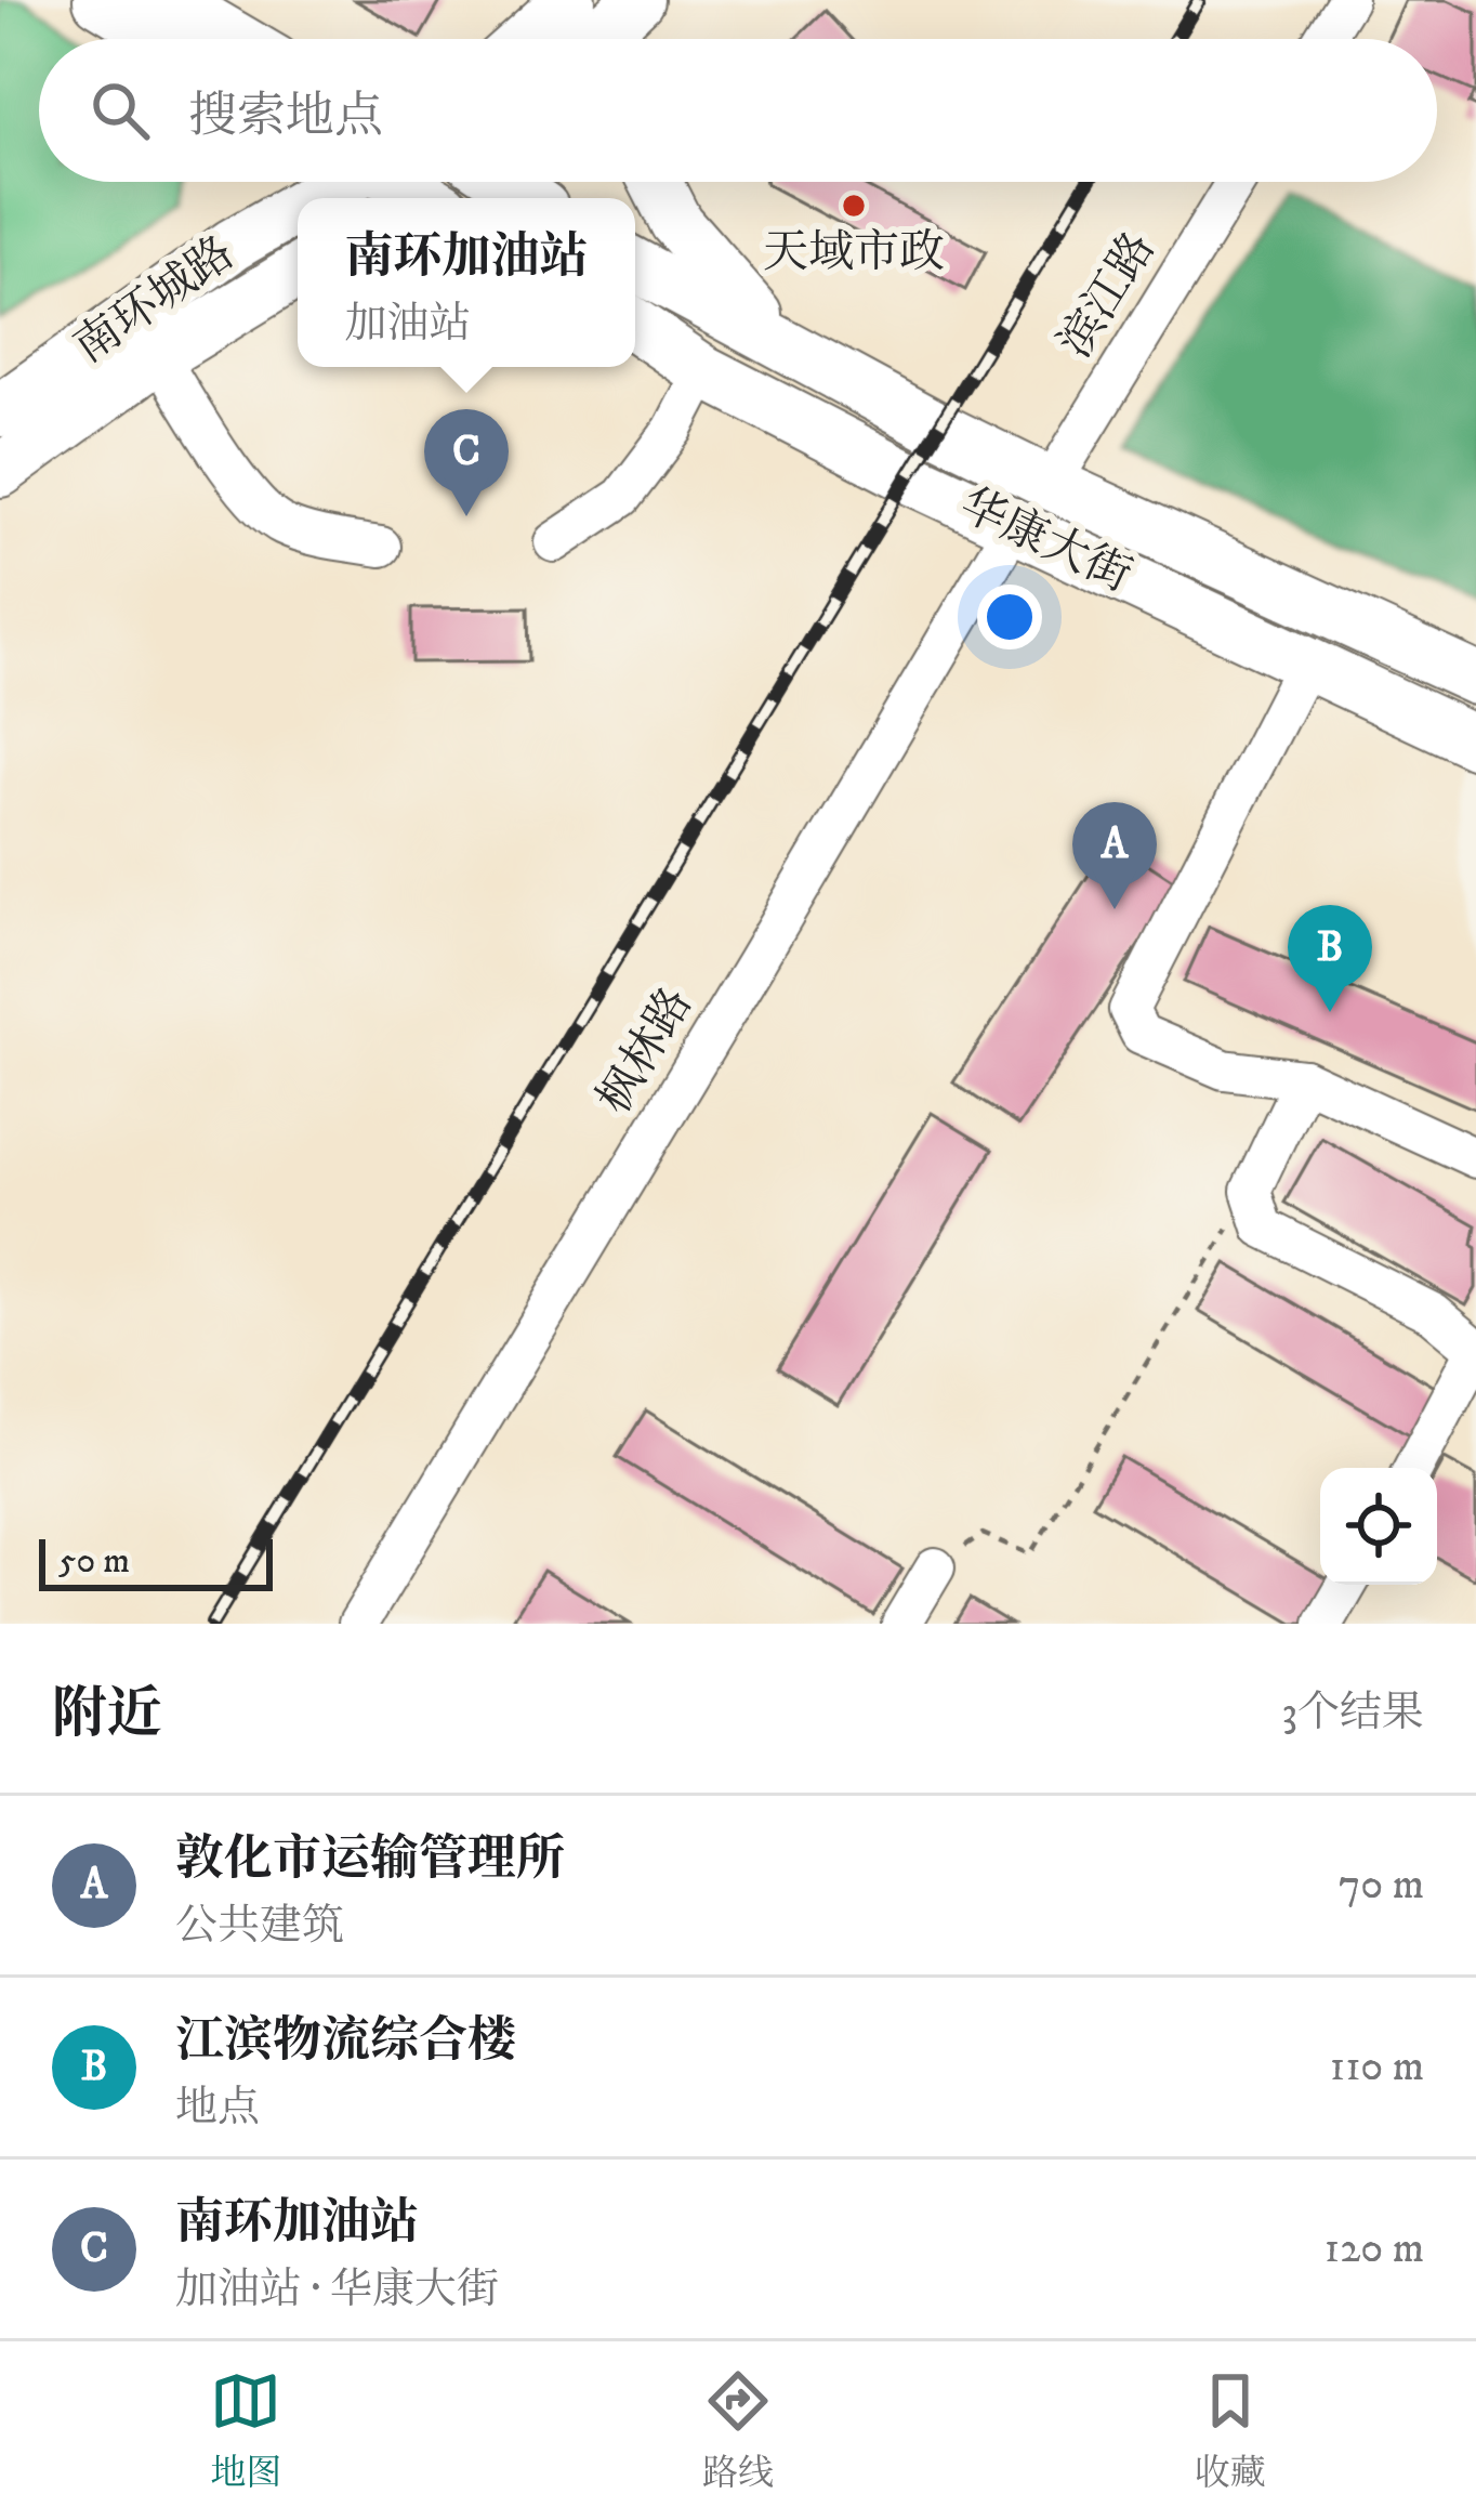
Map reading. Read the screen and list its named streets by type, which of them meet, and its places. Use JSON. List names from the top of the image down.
{
  "streets": {
    "main road": ["南环城路", "华康大街"],
    "street": ["滨江路", "枫林路"]
  },
  "crossings": [
    ["滨江路", "华康大街"],
    ["华康大街", "枫林路"]
  ],
  "places": ["天域市政"],
  "scale_bar": "50 m",
  "page": {
    "search": "搜索地点",
    "popup": ["南环加油站", "加油站"],
    "pins": ["C", "A", "B"],
    "scale": "50 m",
    "heading": ["附近", "3个结果"],
    "list": [
      {
        "mark": "A",
        "name": "敦化市运输管理所",
        "note": "公共建筑",
        "value": "70 m"
      },
      {
        "mark": "B",
        "name": "江滨物流综合楼",
        "note": "地点",
        "value": "110 m"
      },
      {
        "mark": "C",
        "name": "南环加油站",
        "note": "加油站 · 华康大街",
        "value": "120 m"
      }
    ],
    "nav": ["地图", "路线", "收藏"]
  }
}
